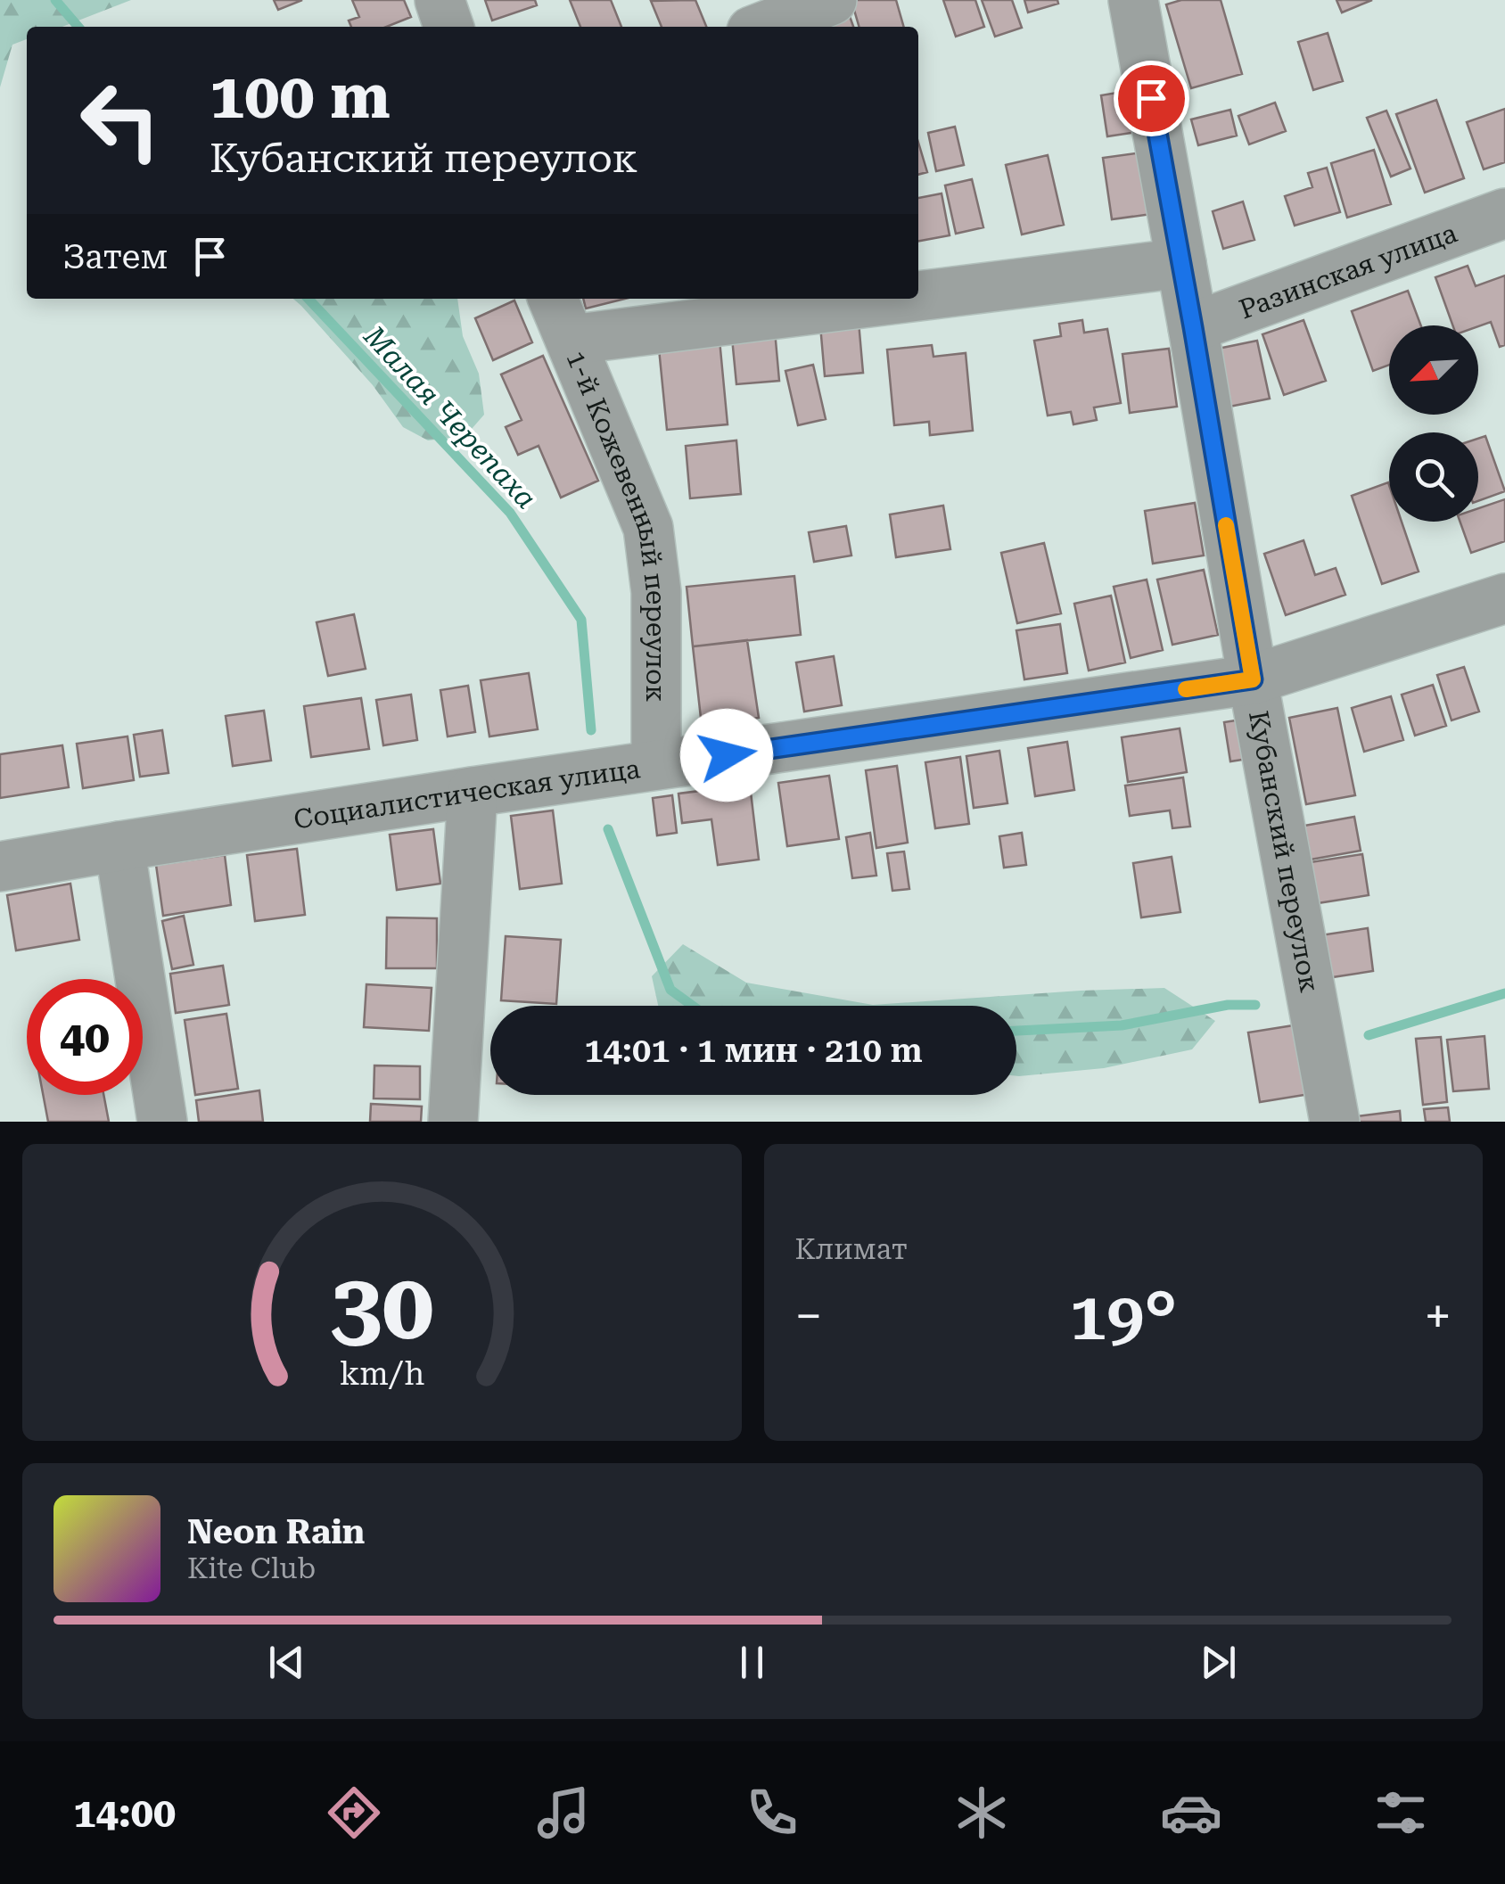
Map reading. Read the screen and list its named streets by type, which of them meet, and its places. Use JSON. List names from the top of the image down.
{
  "streets": {
    "street": [
      "Разинская улица",
      "1-й Кожевенный переулок",
      "Социалистическая улица",
      "Кубанский переулок"
    ]
  },
  "crossings": [
    ["Разинская улица", "Кубанский переулок"],
    ["1-й Кожевенный переулок", "Социалистическая улица"],
    ["Социалистическая улица", "Кубанский переулок"]
  ],
  "water": ["Малая Черепаха"],
  "north": "bottom left",
  "page": {
    "turn": ["100 m", "Кубанский переулок"],
    "then": "Затем",
    "limit": "40",
    "trip": "14:01 · 1 мин · 210 m",
    "tile": "Климат",
    "heat": ["−", "19°", "+"],
    "song": ["Neon Rain", "Kite Club"],
    "tabs": "14:00",
    "gauge": ["30", "km/h"]
  }
}
